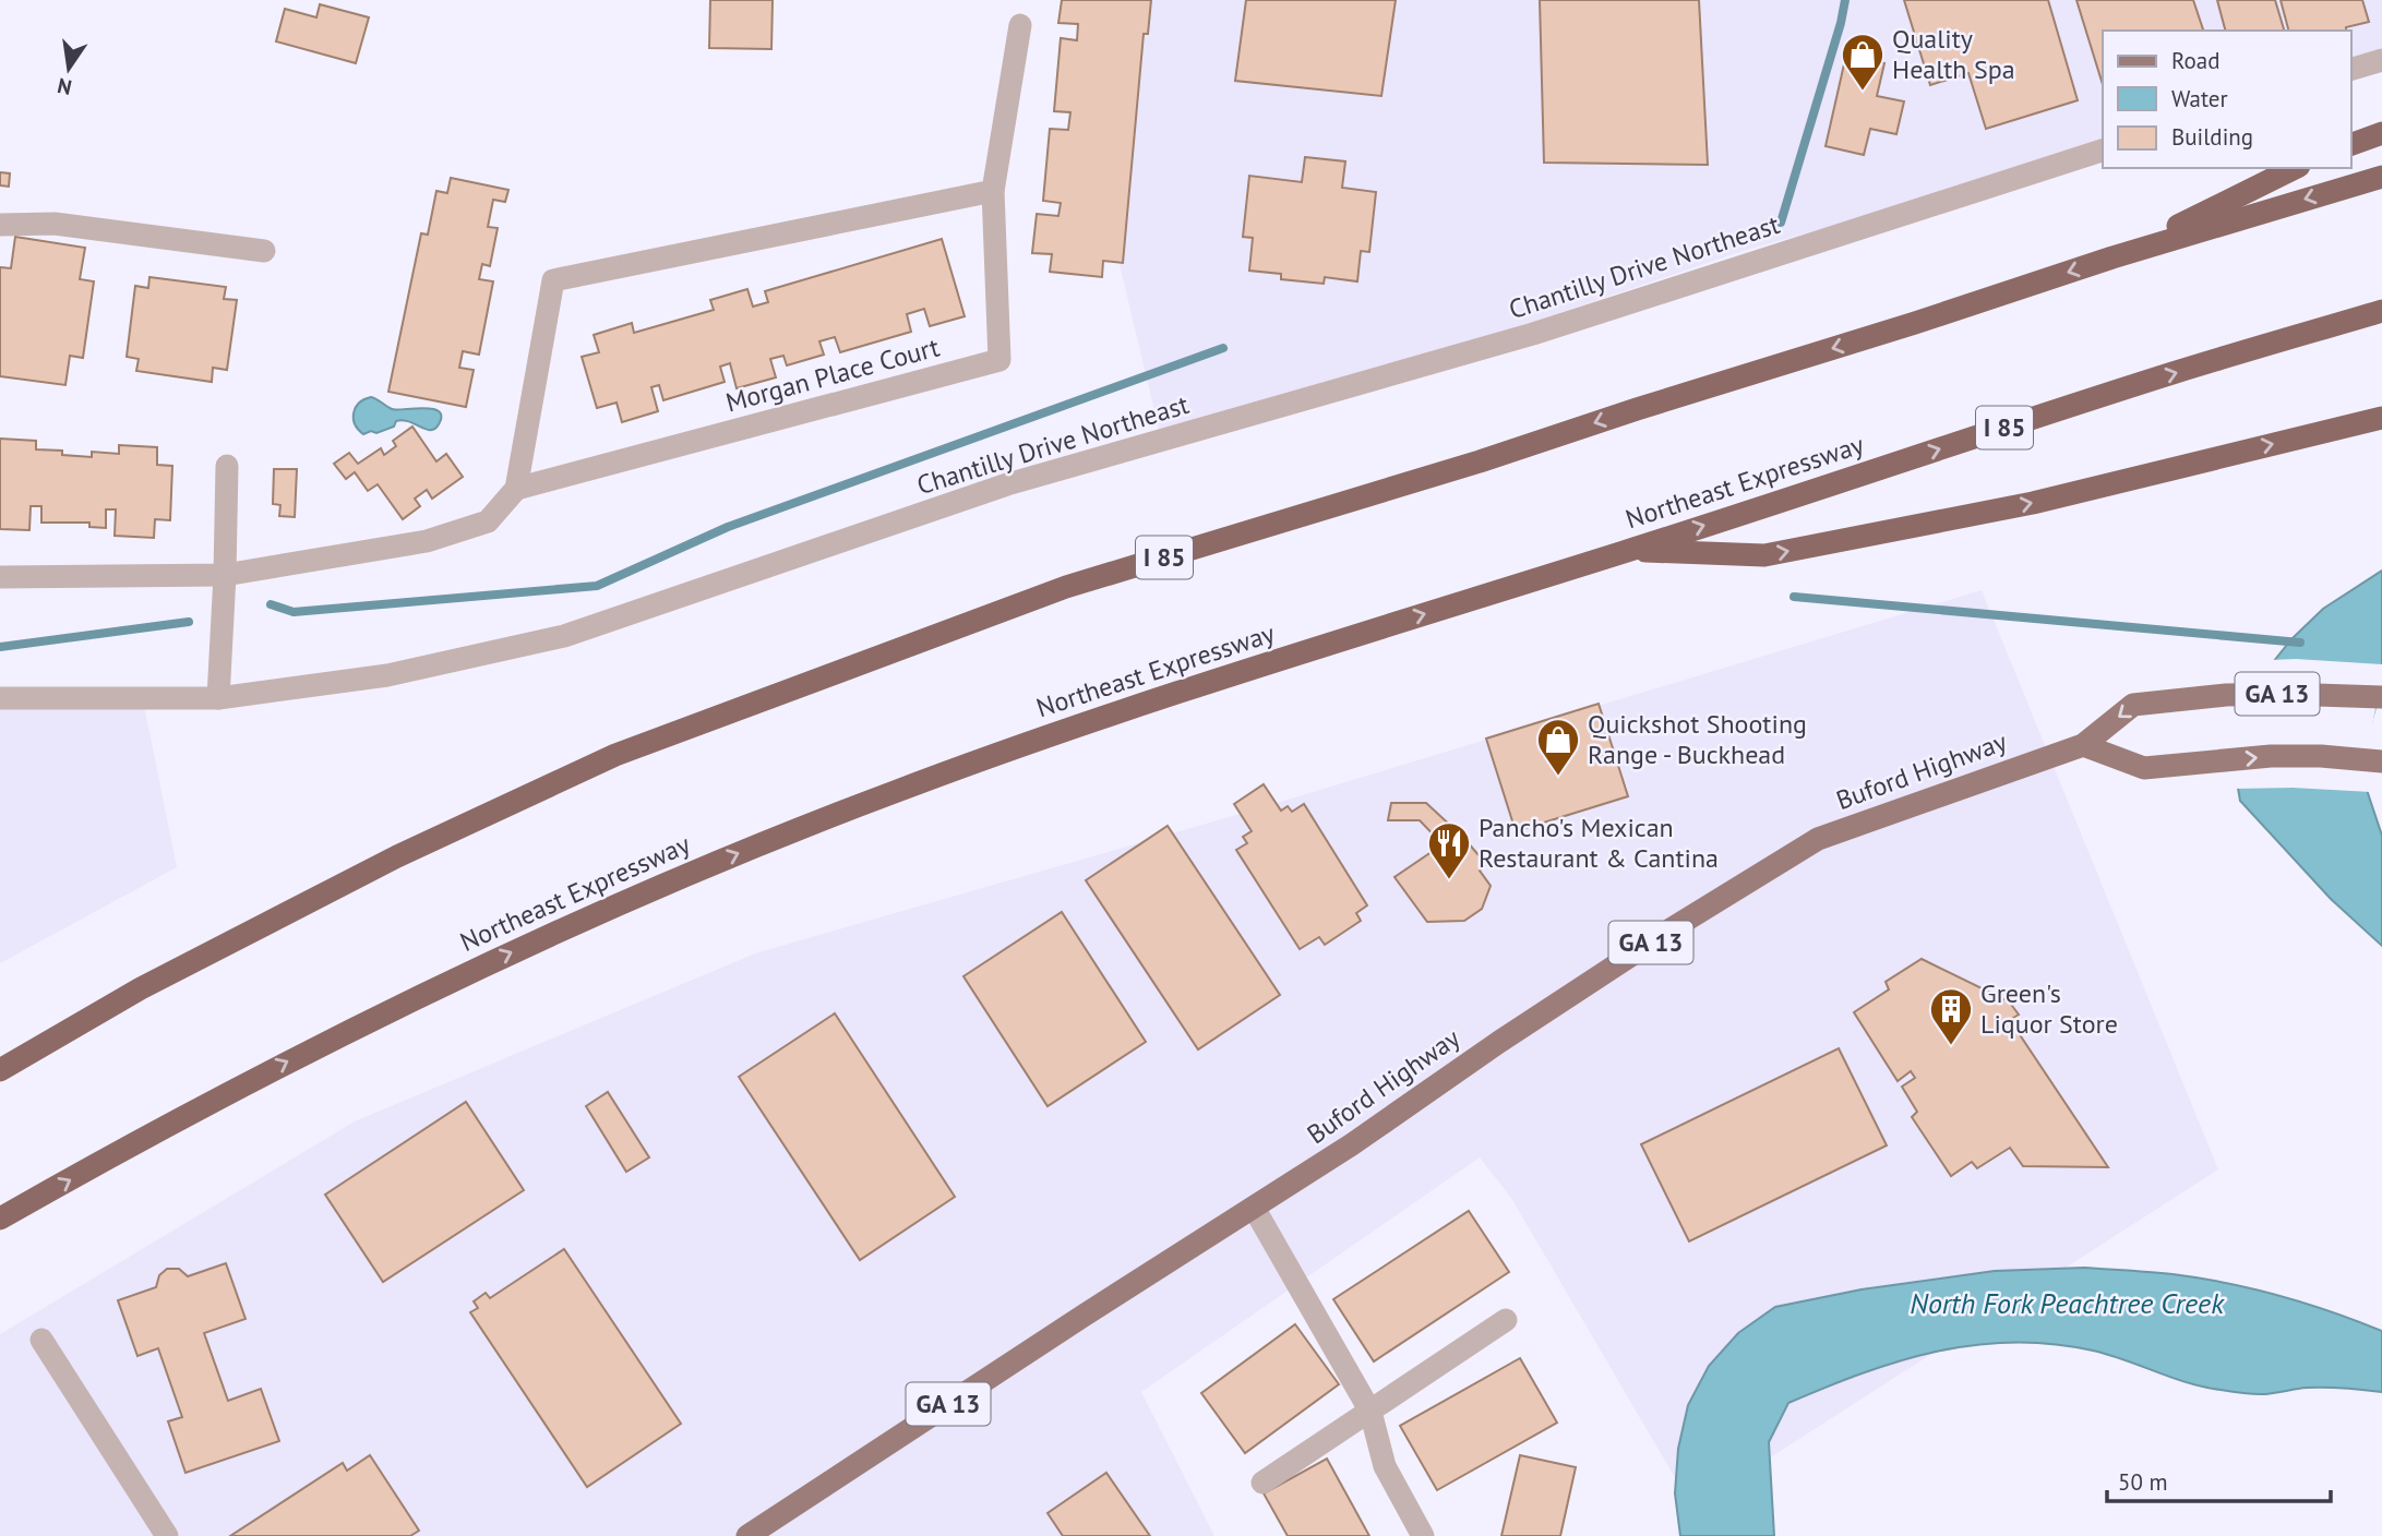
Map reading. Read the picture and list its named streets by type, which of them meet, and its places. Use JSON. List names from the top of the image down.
{
  "streets": {
    "highway": ["I 85", "Northeast Expressway"],
    "main road": ["GA 13", "Buford Highway"],
    "street": ["Chantilly Drive Northeast", "Morgan Place Court"]
  },
  "water": ["North Fork Peachtree Creek"],
  "places": {
    "shop": ["Quality Health Spa", "Quickshot Shooting Range - Buckhead"],
    "restaurant": ["Pancho's Mexican Restaurant & Cantina"],
    "building": ["Green's Liquor Store"]
  },
  "legend": ["Road", "Water", "Building"],
  "scale_bar": "50 m",
  "north": "bottom"
}
